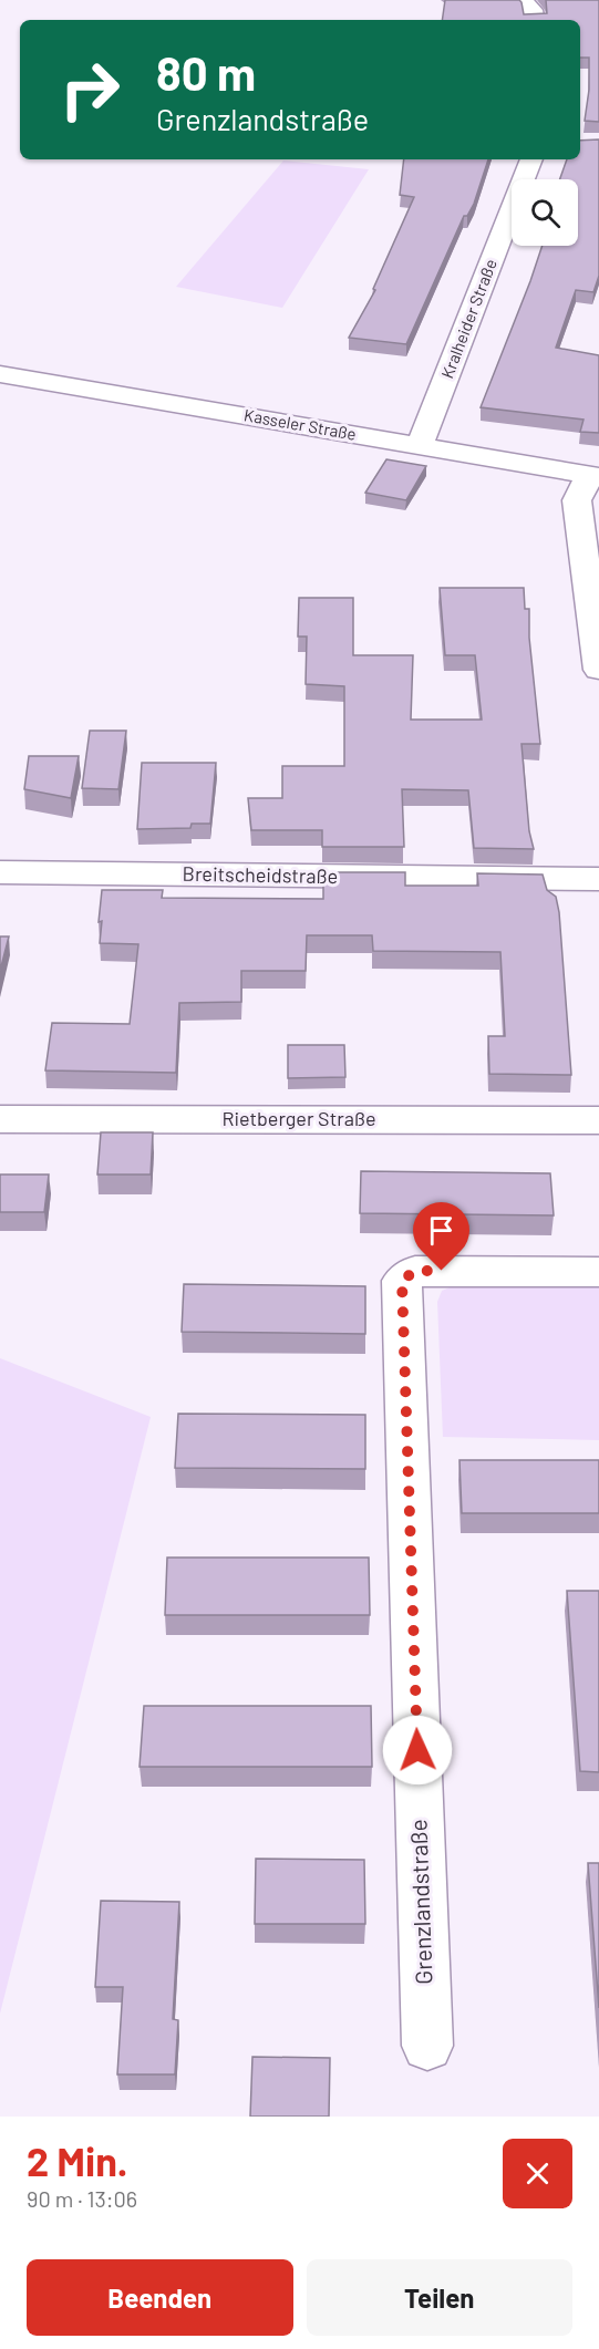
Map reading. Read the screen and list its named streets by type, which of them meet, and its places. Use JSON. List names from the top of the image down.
{
  "streets": {
    "street": [
      "Kralheider Straße",
      "Kasseler Straße",
      "Breitscheidstraße",
      "Rietberger Straße",
      "Grenzlandstraße"
    ]
  },
  "crossings": [
    ["Kralheider Straße", "Kasseler Straße"]
  ],
  "page": {
    "turn": ["80 m", "Grenzlandstraße"],
    "heading": ["2 Min.", "90 m · 13:06"],
    "buttons": ["Beenden", "Teilen"]
  }
}
